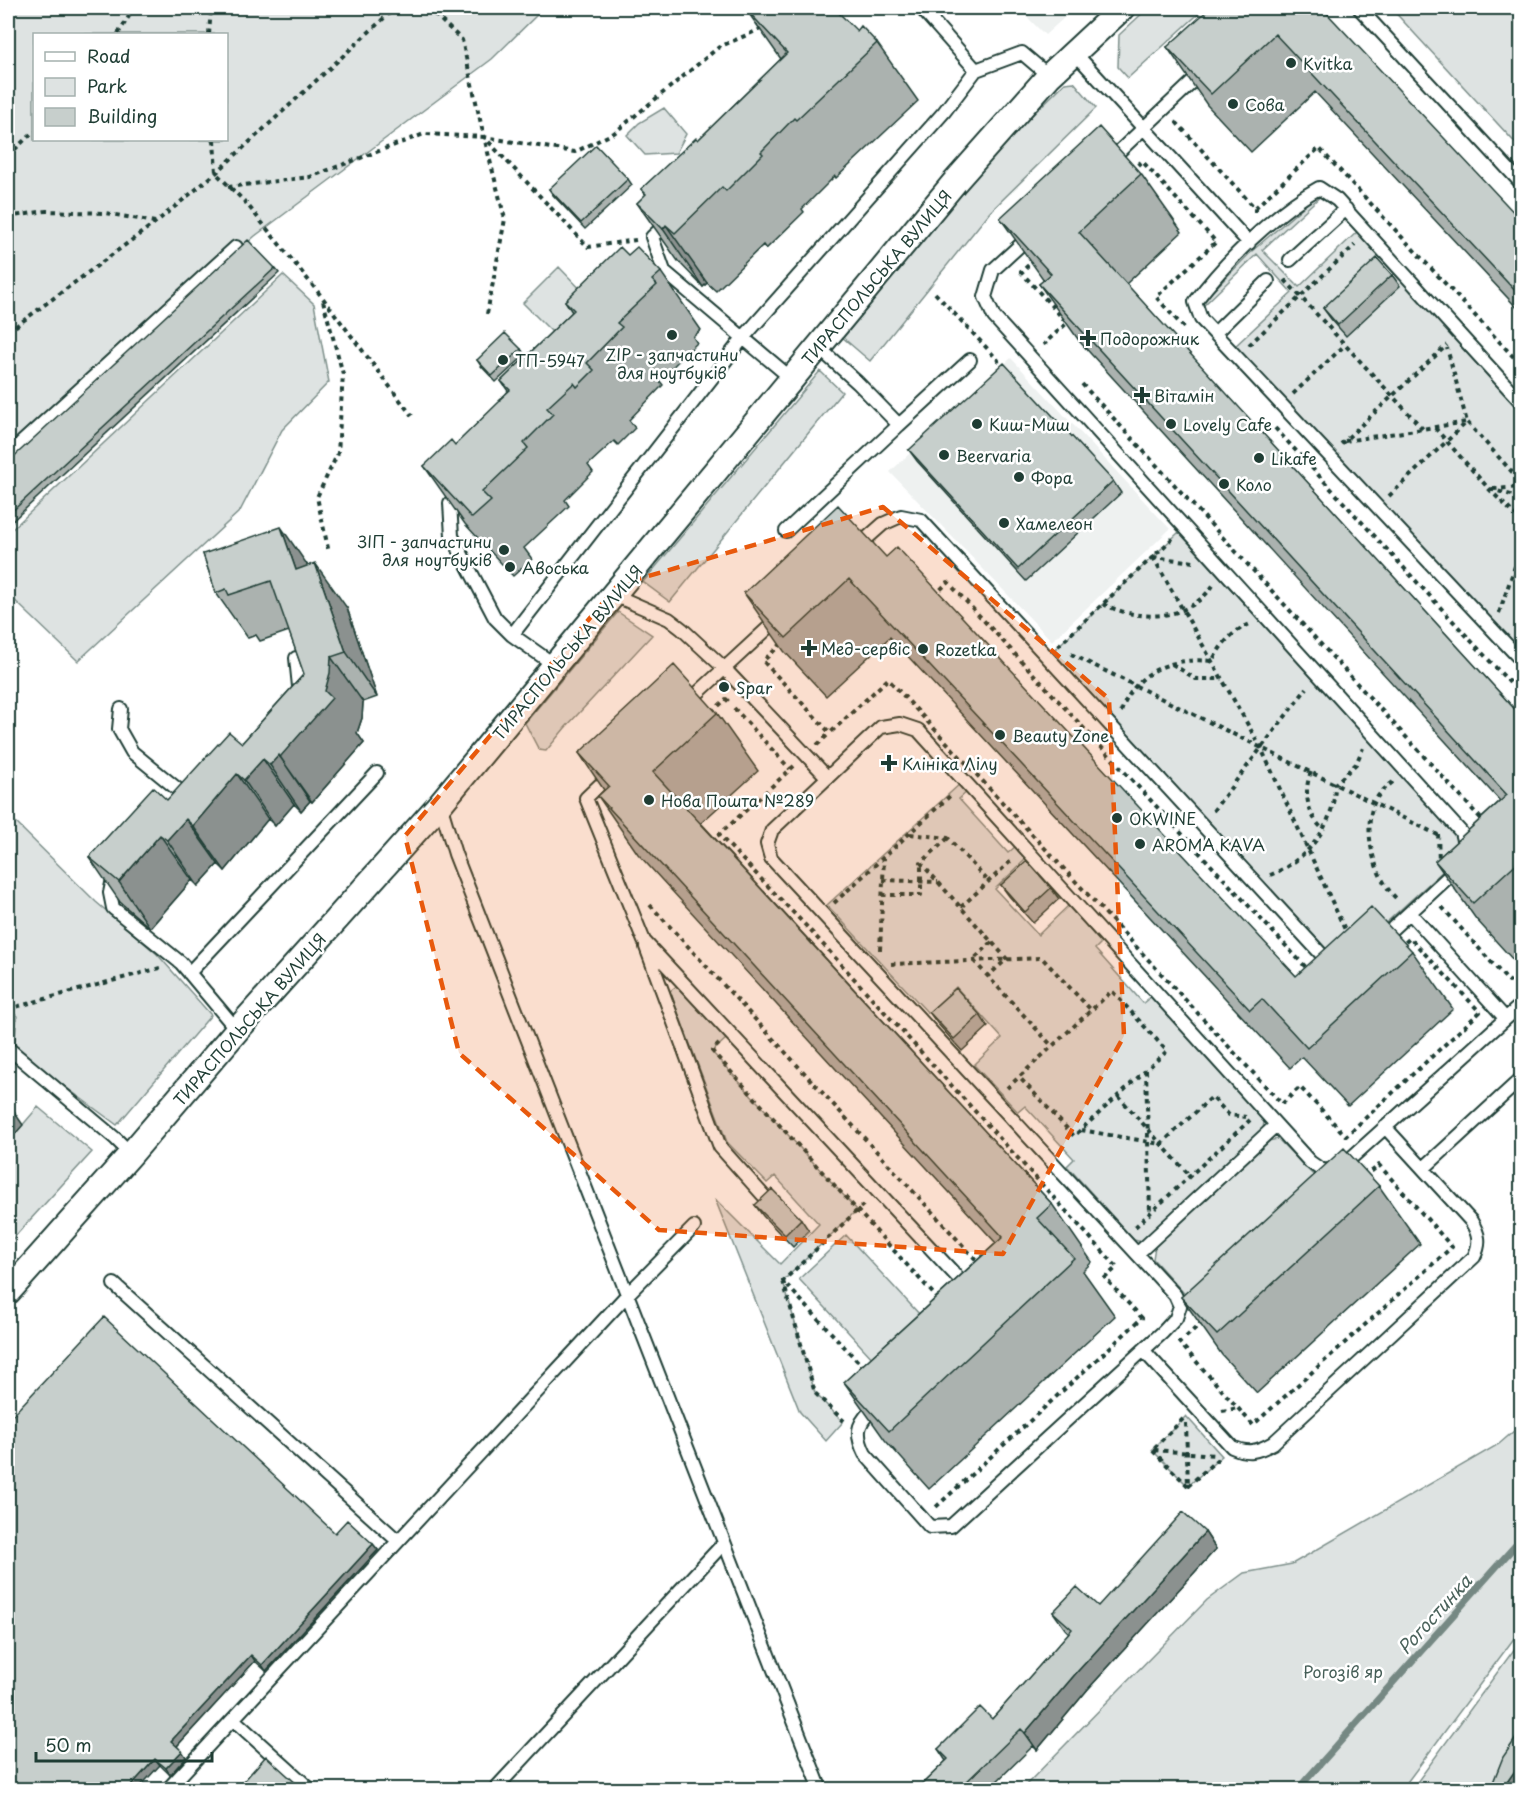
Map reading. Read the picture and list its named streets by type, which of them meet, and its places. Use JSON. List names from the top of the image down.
{
  "streets": {
    "street": ["ТИРАСПОЛЬСЬКА ВУЛИЦЯ"]
  },
  "water": ["Рогостинка"],
  "parks": ["Рогозів яр"],
  "places": {
    "other": [
      "Kvitka",
      "Сова",
      "ZIP - запчастини для ноутбуків",
      "ТП-5947",
      "Киш-Миш",
      "Lovely Cafe",
      "Beervaria",
      "Likafe",
      "Фора",
      "Коло",
      "Хамелеон",
      "ЗІП - запчастини для ноутбуків",
      "Авоська",
      "Rozetka",
      "Spar",
      "Beauty Zone",
      "Нова Пошта №289",
      "OKWINE",
      "AROMA KAVA"
    ],
    "health": [
      "Подорожник",
      "Вітамін",
      "Мед-сервіс",
      "Клініка Лілу"
    ]
  },
  "legend": ["Road", "Park", "Building"],
  "scale_bar": "50 m"
}
